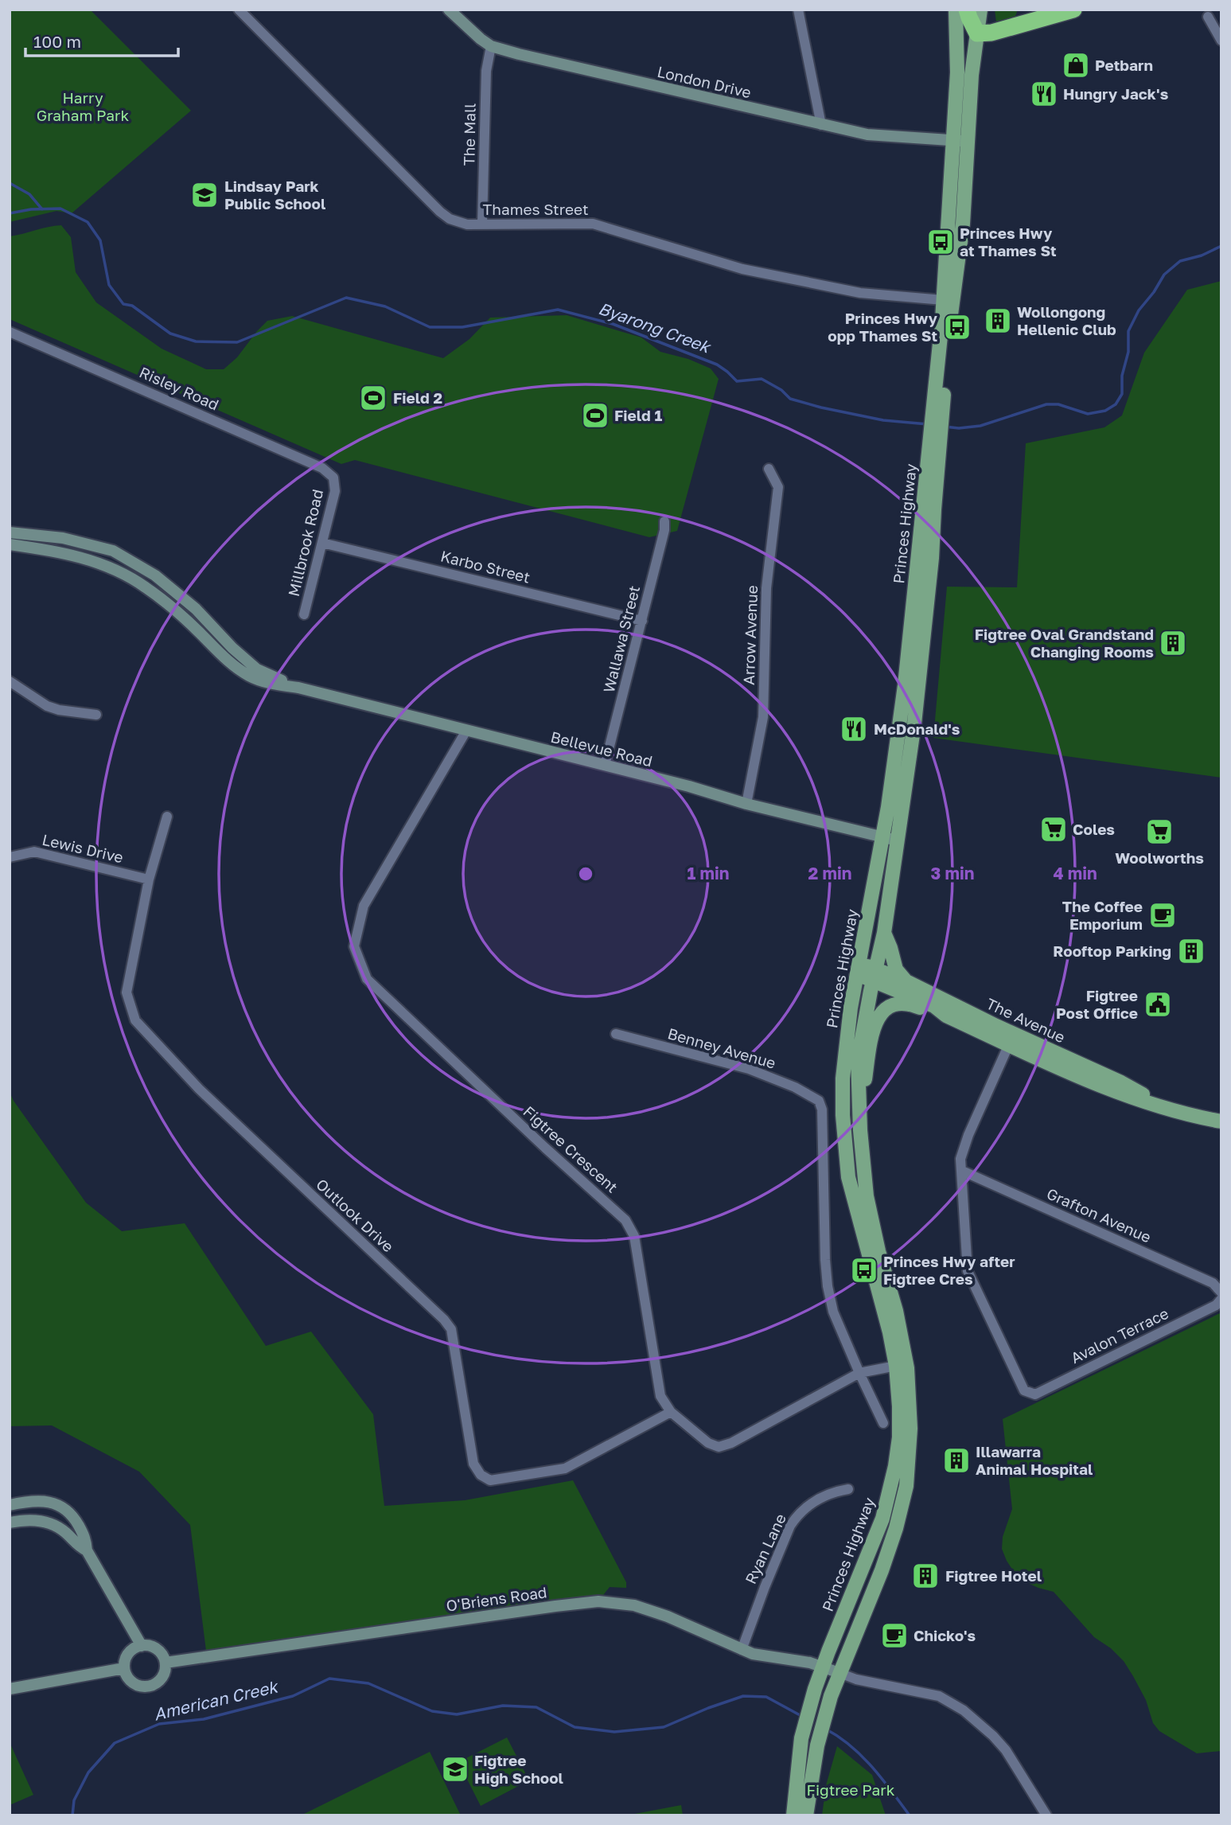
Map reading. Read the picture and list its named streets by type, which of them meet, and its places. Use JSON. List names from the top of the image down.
{
  "streets": {
    "main road": ["Princes Highway", "The Avenue"],
    "street": [
      "London Drive",
      "The Mall",
      "Thames Street",
      "Risley Road",
      "Millbrook Road",
      "Karbo Street",
      "Arrow Avenue",
      "Wallawa Street",
      "Bellevue Road",
      "Lewis Drive",
      "Benney Avenue",
      "Figtree Crescent",
      "Outlook Drive",
      "Grafton Avenue",
      "Avalon Terrace",
      "Ryan Lane",
      "O'Briens Road"
    ]
  },
  "crossings": [
    ["London Drive", "The Mall"],
    ["London Drive", "Princes Highway"],
    ["The Mall", "Thames Street"],
    ["Thames Street", "Princes Highway"],
    ["Risley Road", "Millbrook Road"],
    ["Princes Highway", "Bellevue Road"],
    ["Princes Highway", "The Avenue"],
    ["Princes Highway", "Figtree Crescent"],
    ["Princes Highway", "O'Briens Road"],
    ["Millbrook Road", "Karbo Street"],
    ["Karbo Street", "Wallawa Street"],
    ["Arrow Avenue", "Bellevue Road"],
    ["Wallawa Street", "Bellevue Road"],
    ["Bellevue Road", "Figtree Crescent"],
    ["Lewis Drive", "Outlook Drive"],
    ["Benney Avenue", "Figtree Crescent"],
    ["Figtree Crescent", "Outlook Drive"],
    ["Grafton Avenue", "Avalon Terrace"],
    ["Ryan Lane", "O'Briens Road"]
  ],
  "water": ["Byarong Creek", "American Creek"],
  "parks": ["Harry Graham Park", "Figtree Park"],
  "places": {
    "shop": ["Petbarn"],
    "restaurant": ["Hungry Jack's", "McDonald's"],
    "school or university": ["Lindsay Park Public School", "Figtree High School"],
    "bus stop": ["Princes Hwy at Thames St", "Princes Hwy opp Thames St", "Princes Hwy after Figtree Cres"],
    "building": [
      "Wollongong Hellenic Club",
      "Figtree Oval Grandstand Changing Rooms",
      "Rooftop Parking",
      "Illawarra Animal Hospital",
      "Figtree Hotel"
    ],
    "sports": ["Field 2", "Field 1"],
    "supermarket": ["Coles", "Woolworths"],
    "cafe": ["The Coffee Emporium", "Chicko's"],
    "public building": ["Figtree Post Office"]
  },
  "scale_bar": "100 m",
  "rings": [
    "1 min",
    "2 min",
    "3 min",
    "4 min"
  ]
}
